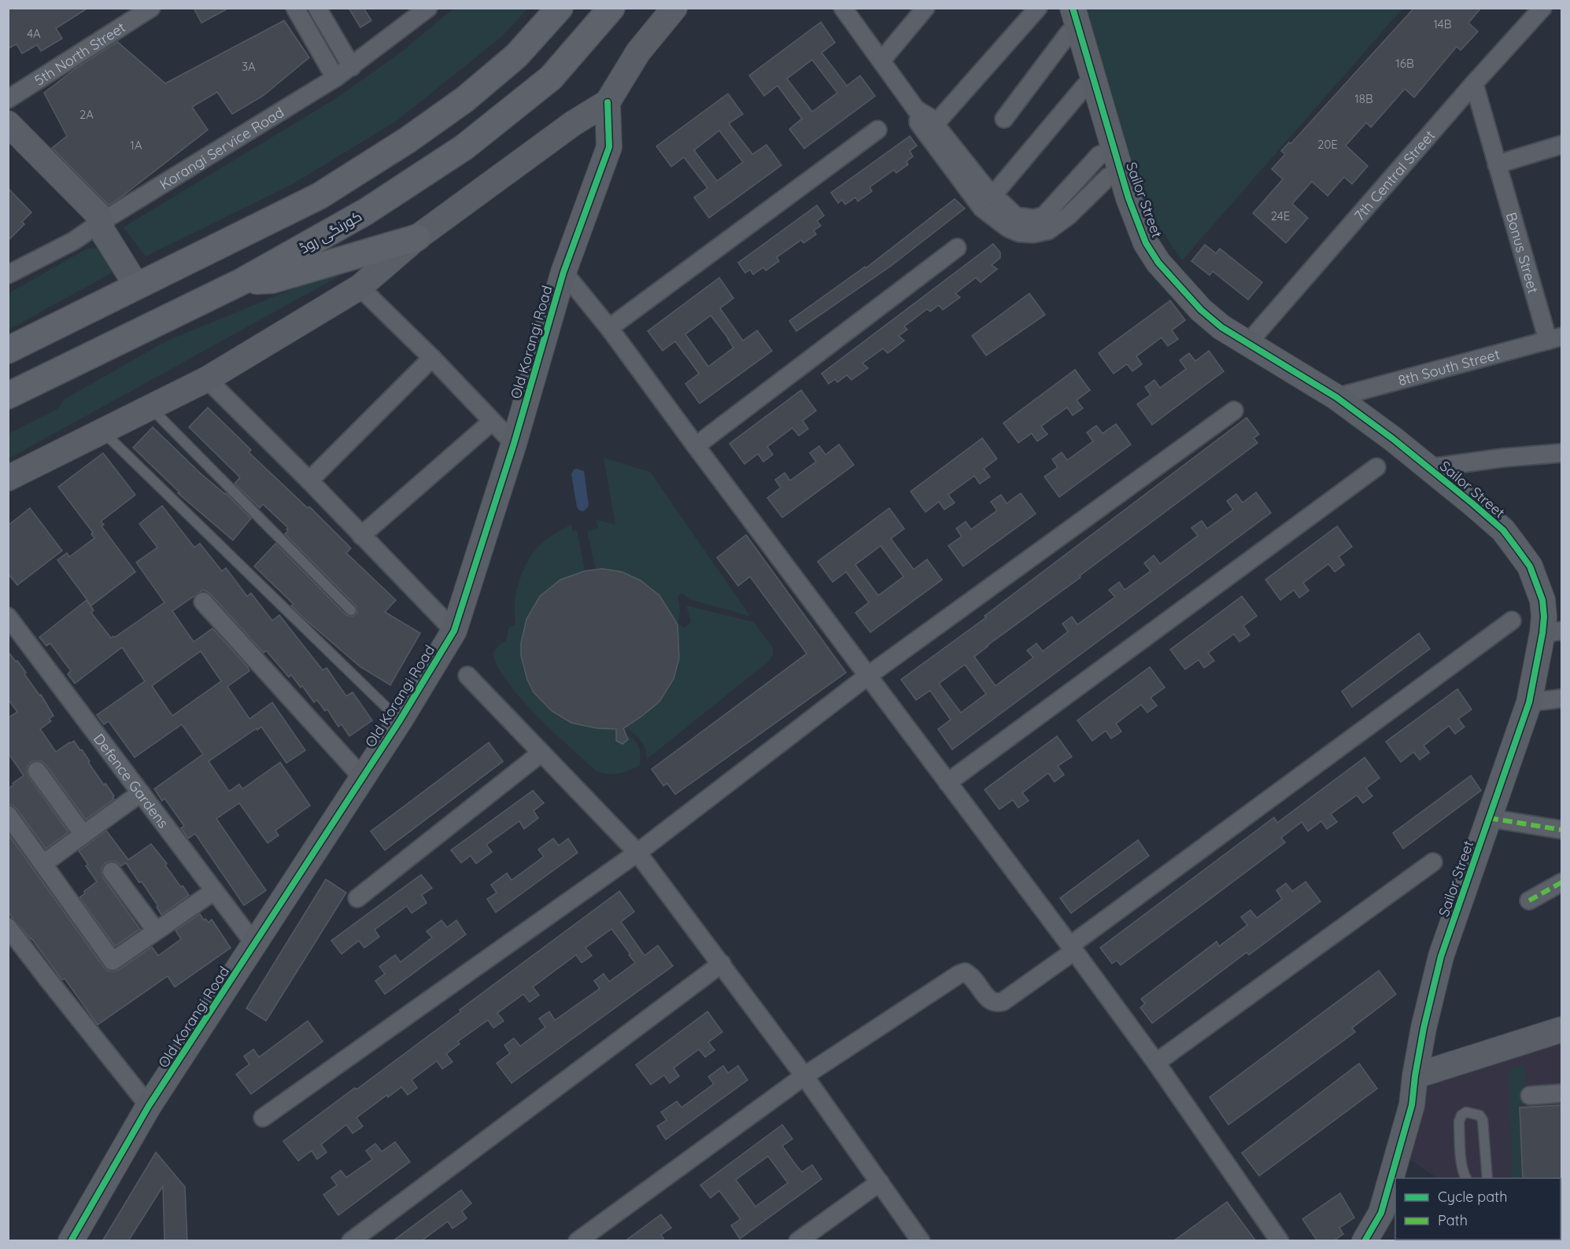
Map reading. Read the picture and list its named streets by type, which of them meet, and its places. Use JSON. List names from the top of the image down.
{
  "streets": {
    "main road": ["کورنگی روڈ"],
    "street": [
      "5th North Street",
      "Korangi Service Road",
      "7th Central Street",
      "Sailor Street",
      "Bonus Street",
      "Old Korangi Road",
      "8th South Street",
      "Defence Gardens"
    ]
  },
  "crossings": [
    ["7th Central Street", "Sailor Street"],
    ["7th Central Street", "Bonus Street"],
    ["Sailor Street", "8th South Street"],
    ["Bonus Street", "8th South Street"],
    ["Old Korangi Road", "Defence Gardens"]
  ],
  "house_numbers": [
    "14B",
    "4A",
    "16B",
    "3A",
    "18B",
    "2A",
    "20E",
    "1A",
    "24E"
  ],
  "legend": ["Cycle path", "Path"]
}
